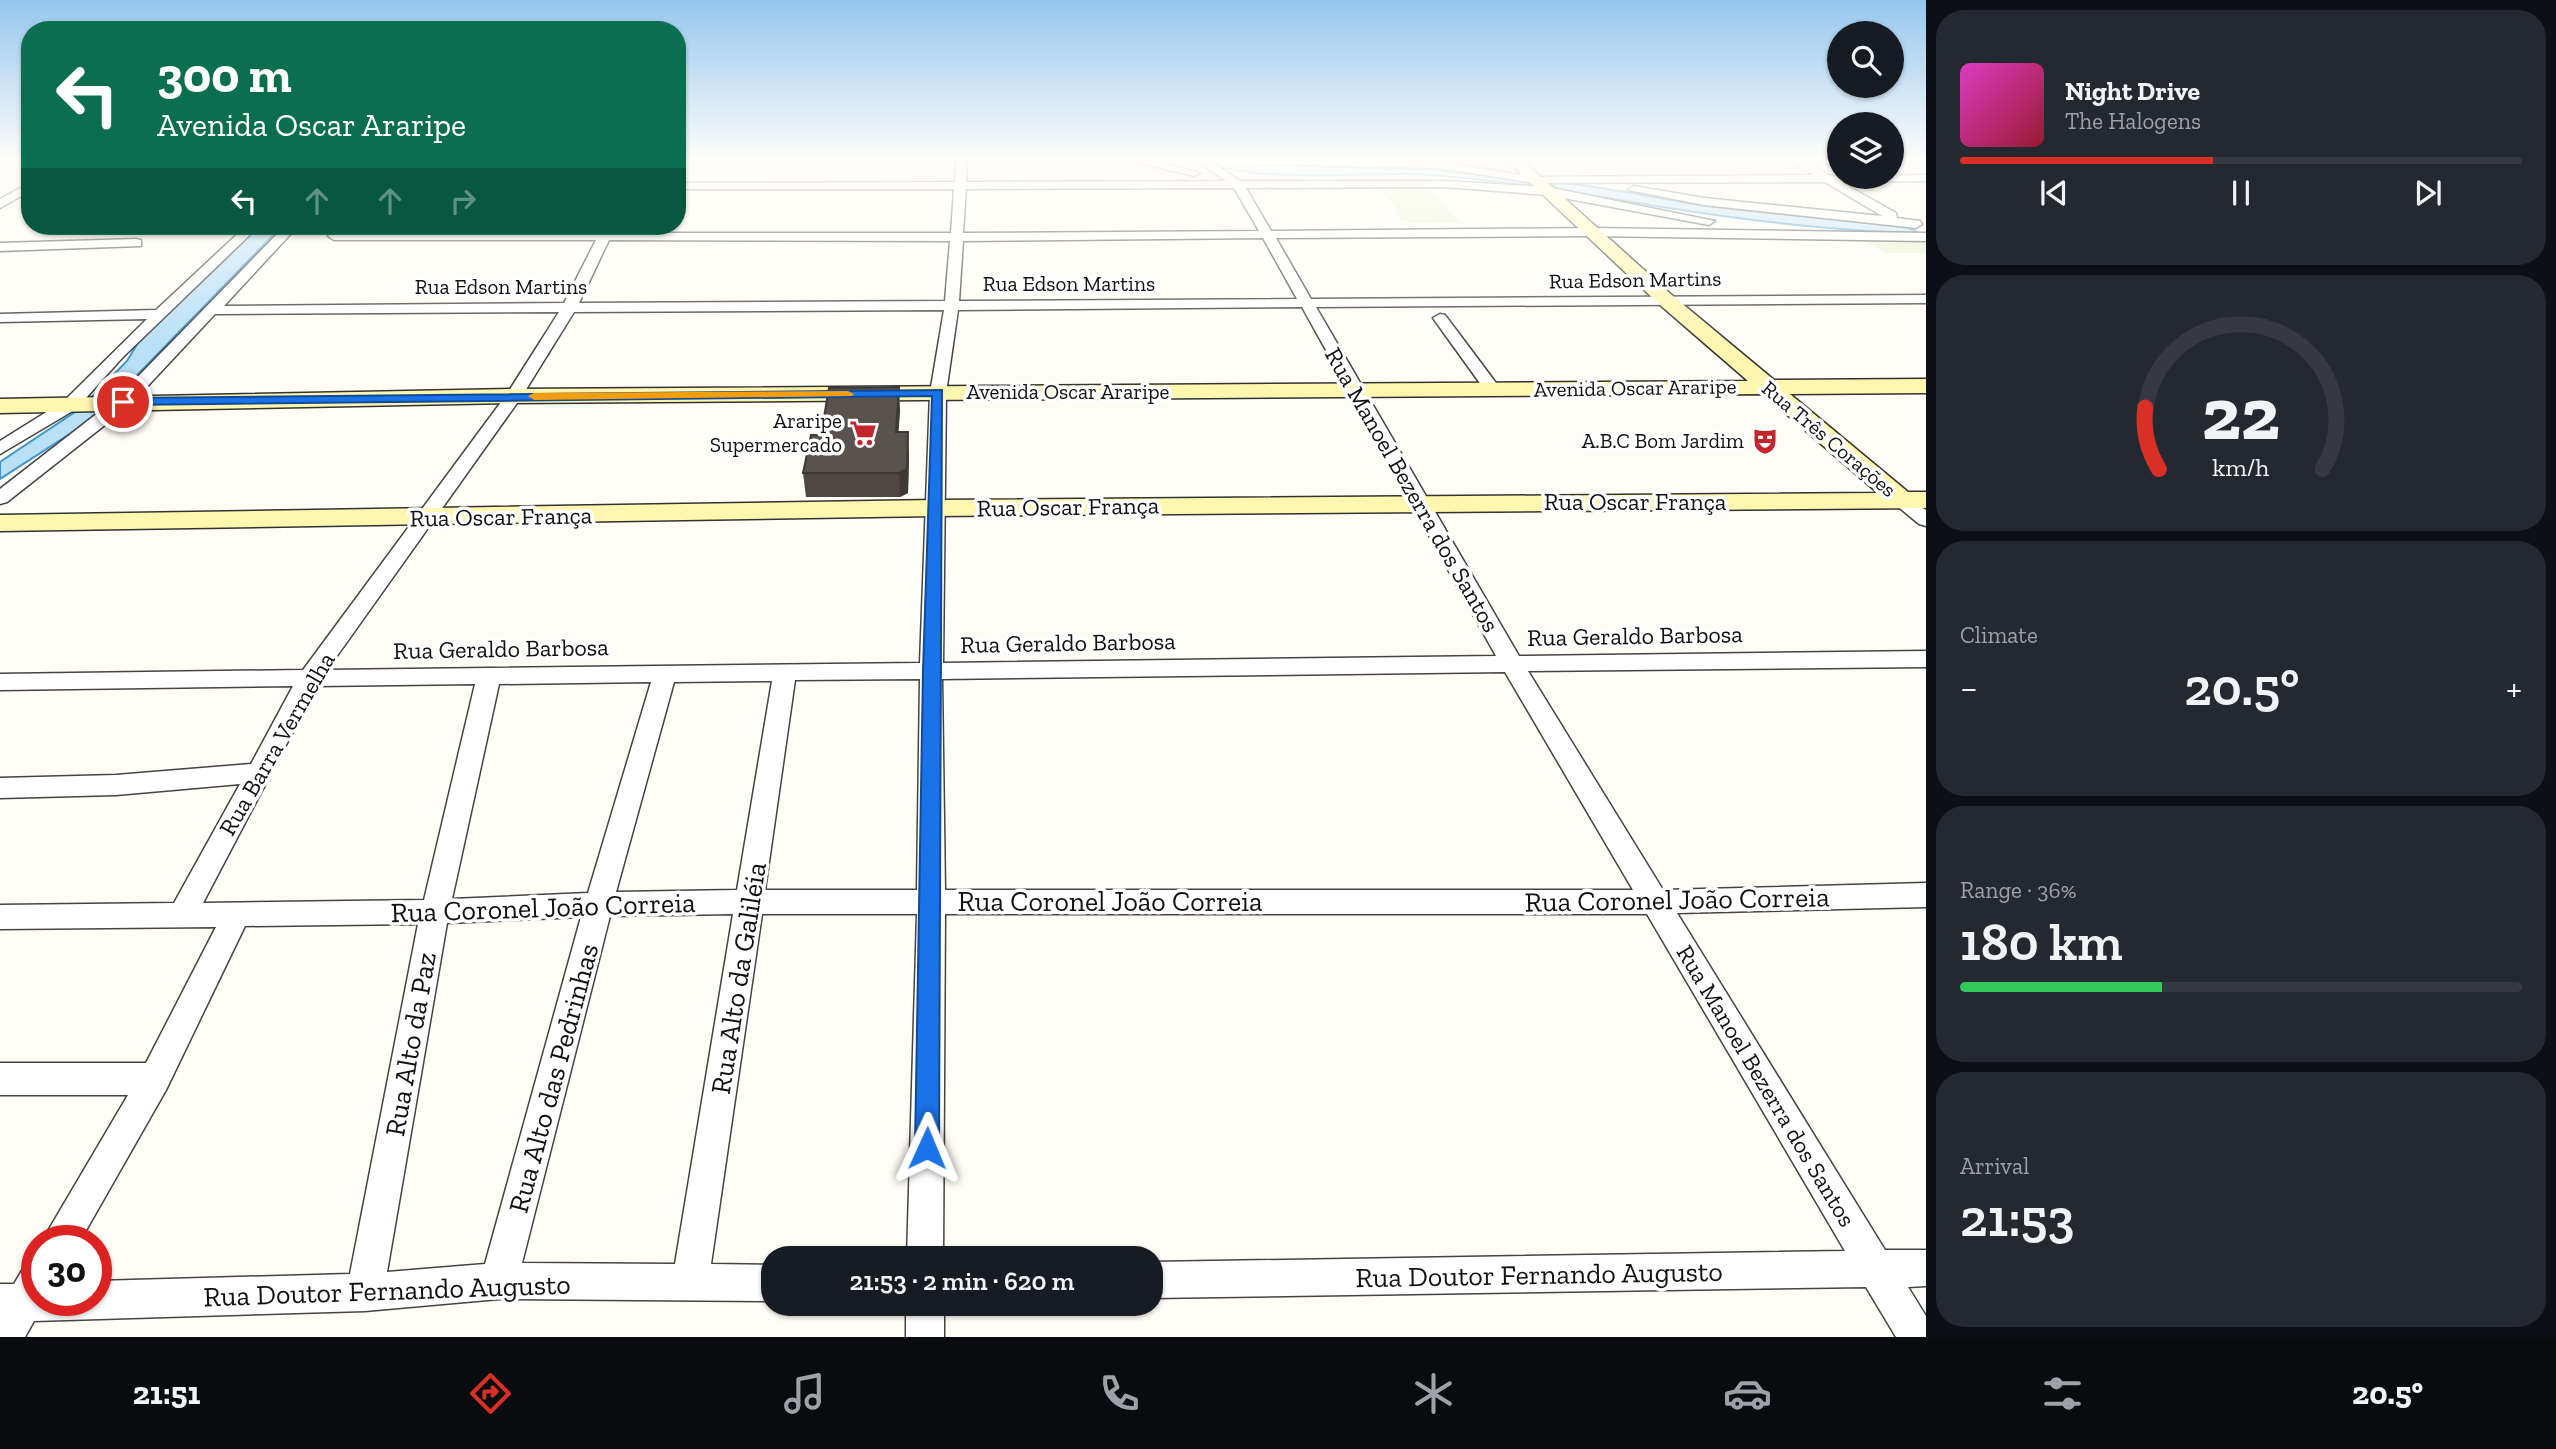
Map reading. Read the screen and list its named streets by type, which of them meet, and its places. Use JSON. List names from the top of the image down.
{
  "streets": {
    "street": [
      "Rua Edson Martins",
      "Avenida Oscar Araripe",
      "Rua Três Corações",
      "Rua Manoel Bezerra dos Santos",
      "Rua Oscar França",
      "Rua Geraldo Barbosa",
      "Rua Barra Vermelha",
      "Rua Coronel João Correia",
      "Rua Alto da Galiléia",
      "Rua Alto da Paz",
      "Rua Alto das Pedrinhas",
      "Rua Doutor Fernando Augusto"
    ]
  },
  "crossings": [
    ["Rua Edson Martins", "Rua Três Corações"],
    ["Rua Edson Martins", "Rua Manoel Bezerra dos Santos"],
    ["Rua Edson Martins", "Rua Barra Vermelha"],
    ["Avenida Oscar Araripe", "Rua Três Corações"],
    ["Avenida Oscar Araripe", "Rua Manoel Bezerra dos Santos"],
    ["Avenida Oscar Araripe", "Rua Barra Vermelha"],
    ["Rua Três Corações", "Rua Oscar França"],
    ["Rua Manoel Bezerra dos Santos", "Rua Oscar França"],
    ["Rua Manoel Bezerra dos Santos", "Rua Geraldo Barbosa"],
    ["Rua Manoel Bezerra dos Santos", "Rua Coronel João Correia"],
    ["Rua Manoel Bezerra dos Santos", "Rua Doutor Fernando Augusto"],
    ["Rua Oscar França", "Rua Barra Vermelha"],
    ["Rua Geraldo Barbosa", "Rua Barra Vermelha"],
    ["Rua Geraldo Barbosa", "Rua Alto da Galiléia"],
    ["Rua Geraldo Barbosa", "Rua Alto da Paz"],
    ["Rua Geraldo Barbosa", "Rua Alto das Pedrinhas"],
    ["Rua Barra Vermelha", "Rua Coronel João Correia"],
    ["Rua Coronel João Correia", "Rua Alto da Galiléia"],
    ["Rua Coronel João Correia", "Rua Alto da Paz"],
    ["Rua Coronel João Correia", "Rua Alto das Pedrinhas"],
    ["Rua Alto da Galiléia", "Rua Doutor Fernando Augusto"],
    ["Rua Alto da Paz", "Rua Doutor Fernando Augusto"],
    ["Rua Alto das Pedrinhas", "Rua Doutor Fernando Augusto"]
  ],
  "places": {
    "supermarket": ["Araripe Supermercado"],
    "theatre": ["A.B.C Bom Jardim"]
  },
  "page": {
    "turn": ["300 m", "Avenida Oscar Araripe"],
    "song": ["Night Drive", "The Halogens"],
    "tile": [
      "Climate",
      ["Range · 36%", "180 km"],
      ["Arrival", "21:53"]
    ],
    "heat": ["−", "20.5°", "+"],
    "limit": "30",
    "trip": "21:53 · 2 min · 620 m",
    "tabs": ["21:51", "20.5°"],
    "gauge": ["22", "km/h"]
  }
}
